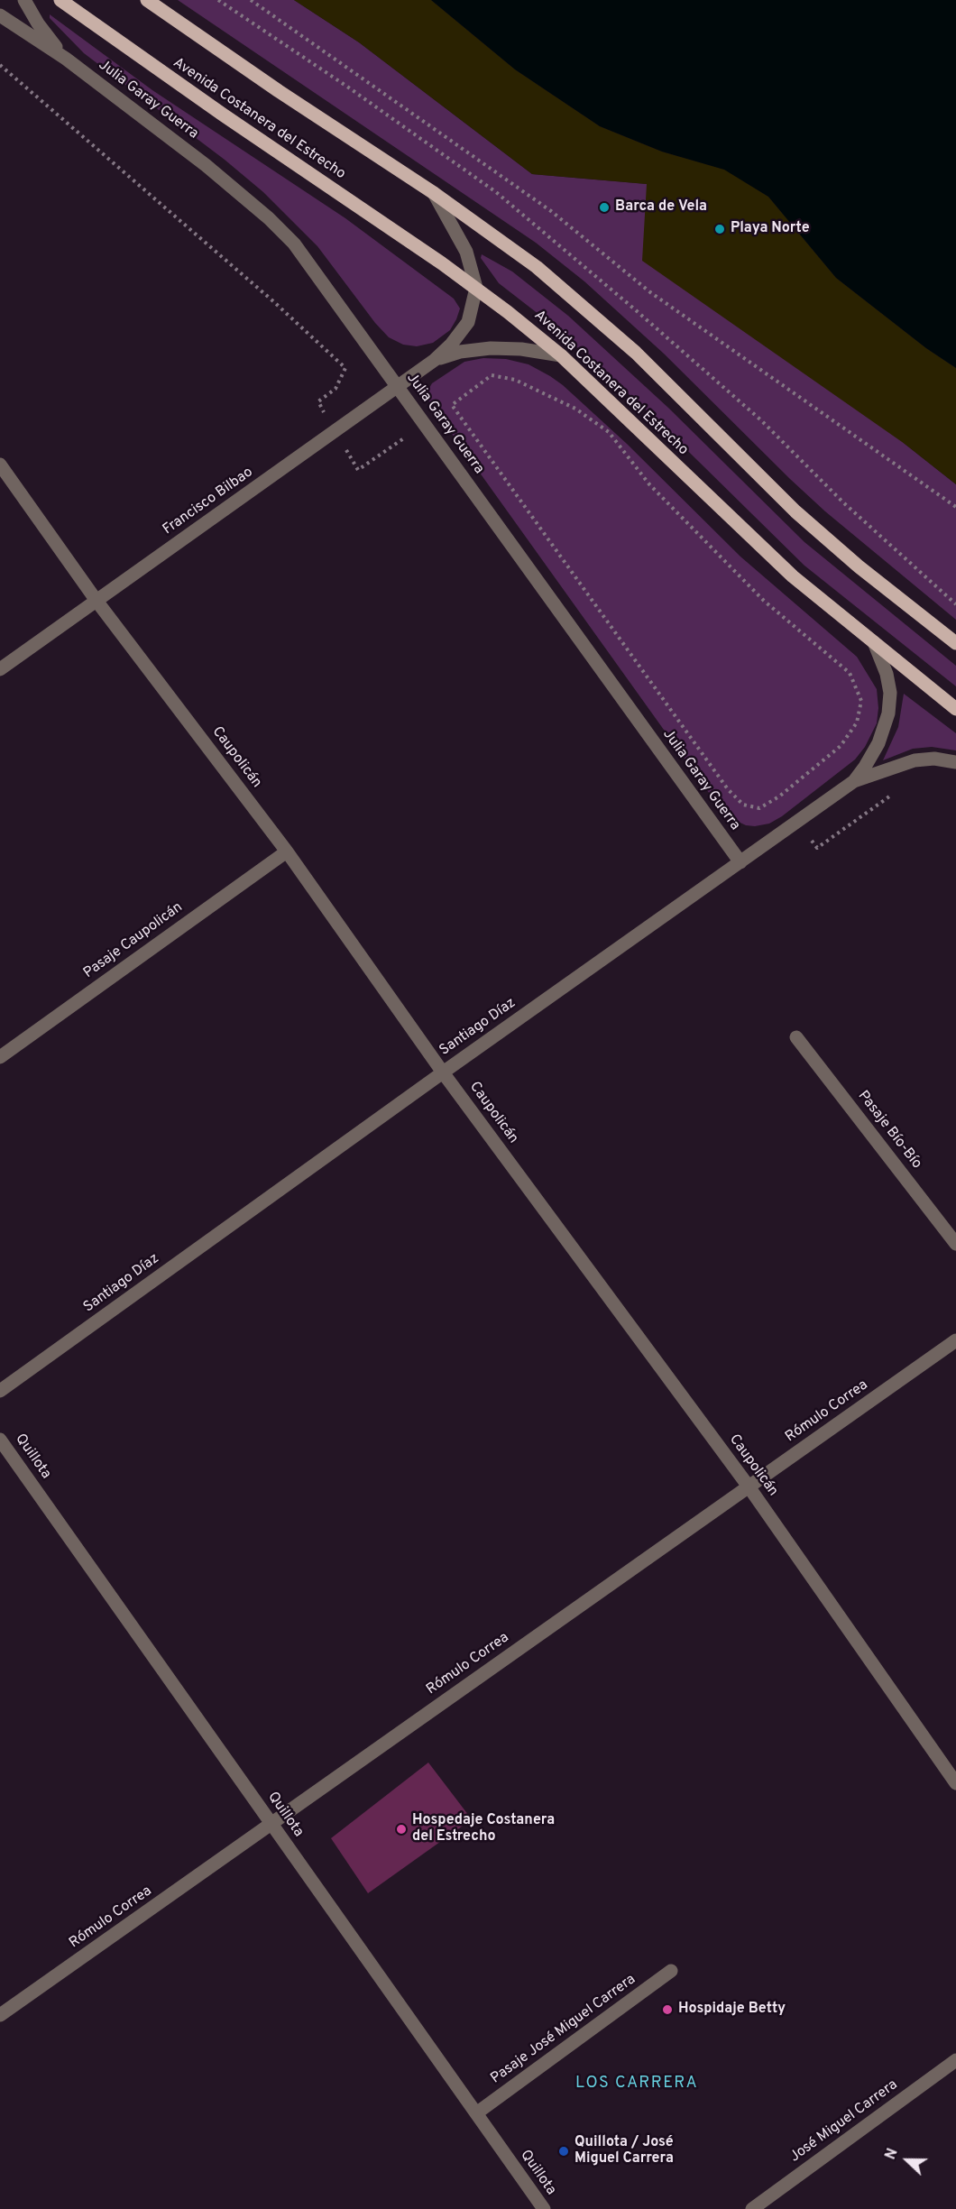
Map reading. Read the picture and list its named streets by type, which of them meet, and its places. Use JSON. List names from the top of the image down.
{
  "streets": {
    "main road": ["Avenida Costanera del Estrecho"],
    "street": [
      "Julia Garay Guerra",
      "Francisco Bilbao",
      "Caupolicán",
      "Pasaje Caupolicán",
      "Santiago Díaz",
      "Pasaje Bío-Bío",
      "Rómulo Correa",
      "Quillota",
      "Pasaje José Miguel Carrera",
      "José Miguel Carrera"
    ]
  },
  "crossings": [
    ["Julia Garay Guerra", "Francisco Bilbao"],
    ["Julia Garay Guerra", "Santiago Díaz"],
    ["Avenida Costanera del Estrecho", "Francisco Bilbao"],
    ["Avenida Costanera del Estrecho", "Santiago Díaz"],
    ["Francisco Bilbao", "Caupolicán"],
    ["Caupolicán", "Pasaje Caupolicán"],
    ["Caupolicán", "Santiago Díaz"],
    ["Caupolicán", "Rómulo Correa"],
    ["Rómulo Correa", "Quillota"],
    ["Quillota", "Pasaje José Miguel Carrera"]
  ],
  "districts": ["LOS CARRERA"],
  "places": [
    "Barca de Vela",
    "Playa Norte",
    "Hospedaje Costanera del Estrecho",
    "Hospidaje Betty",
    "Quillota / José Miguel Carrera"
  ],
  "north": "left"
}
